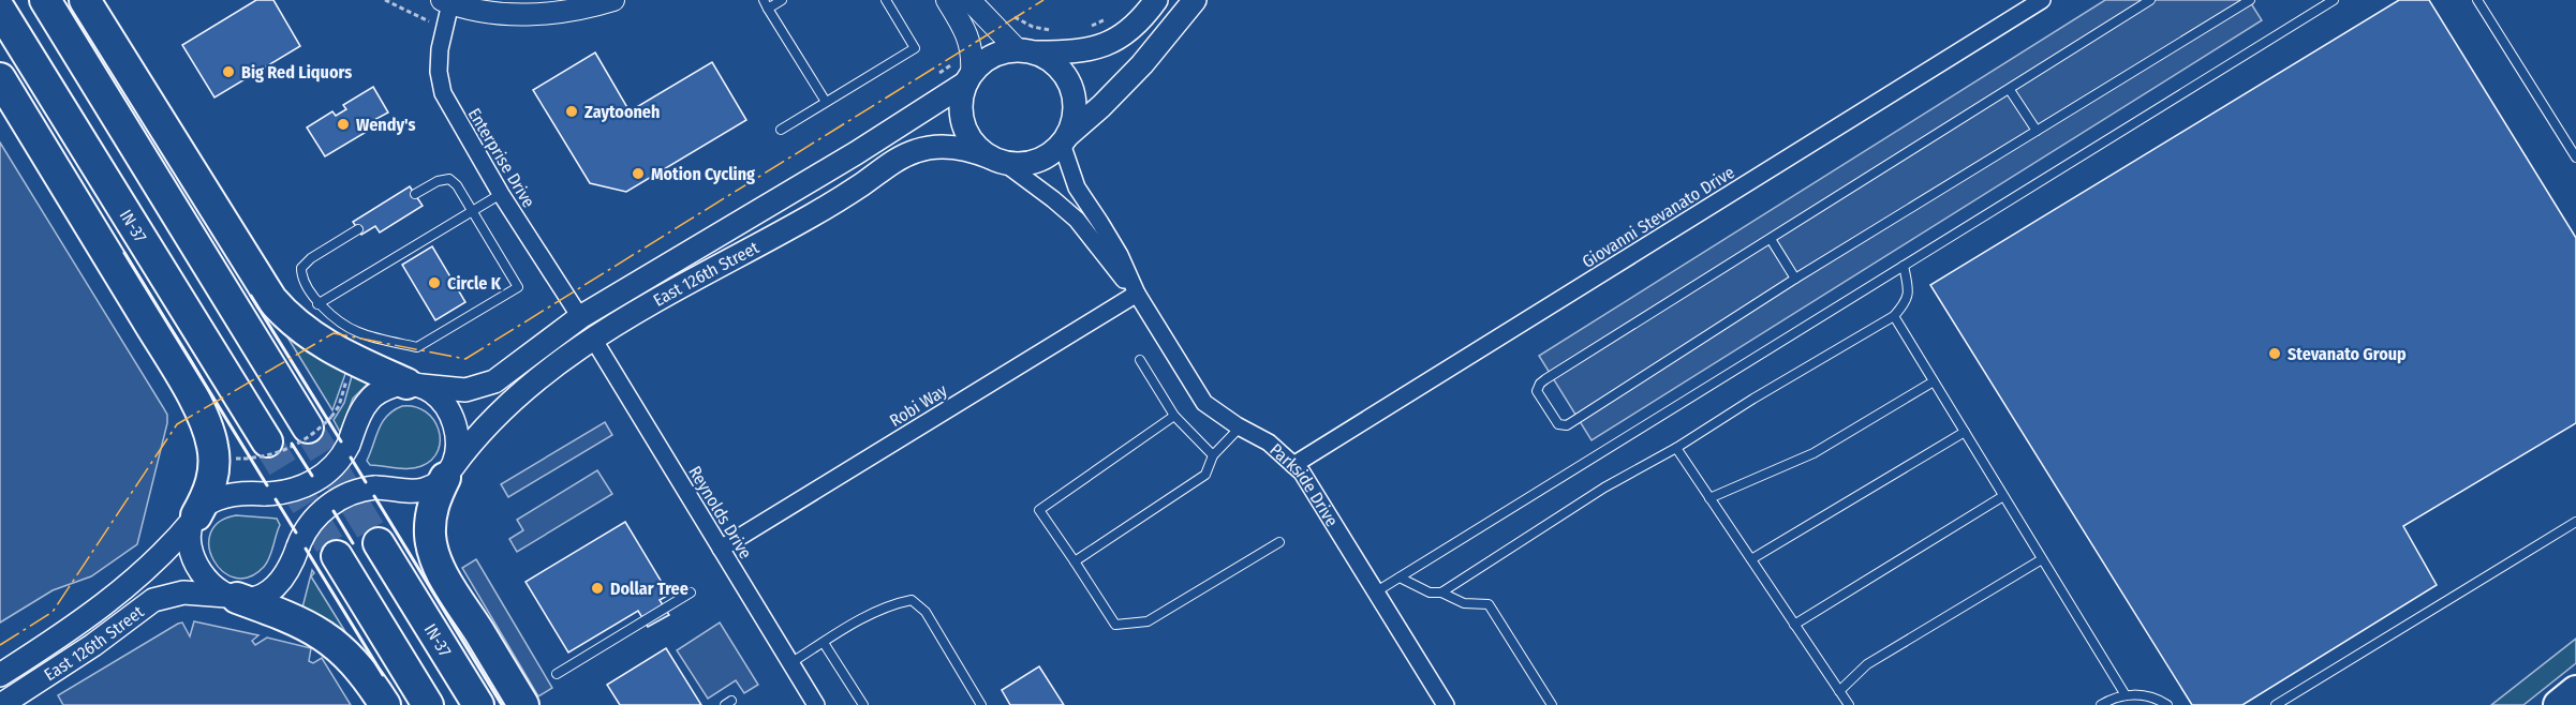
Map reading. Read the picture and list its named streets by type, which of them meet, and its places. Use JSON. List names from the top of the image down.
{
  "streets": {
    "highway": ["IN-37"],
    "main road": ["East 126th Street"],
    "street": [
      "Enterprise Drive",
      "Giovanni Stevanato Drive",
      "Robi Way",
      "Parkside Drive",
      "Reynolds Drive"
    ]
  },
  "crossings": [
    ["Enterprise Drive", "East 126th Street"],
    ["Giovanni Stevanato Drive", "Parkside Drive"],
    ["East 126th Street", "Parkside Drive"],
    ["East 126th Street", "Reynolds Drive"],
    ["Robi Way", "Parkside Drive"],
    ["Robi Way", "Reynolds Drive"]
  ],
  "places": [
    "Big Red Liquors",
    "Zaytooneh",
    "Wendy's",
    "Motion Cycling",
    "Circle K",
    "Stevanato Group",
    "Dollar Tree"
  ]
}
